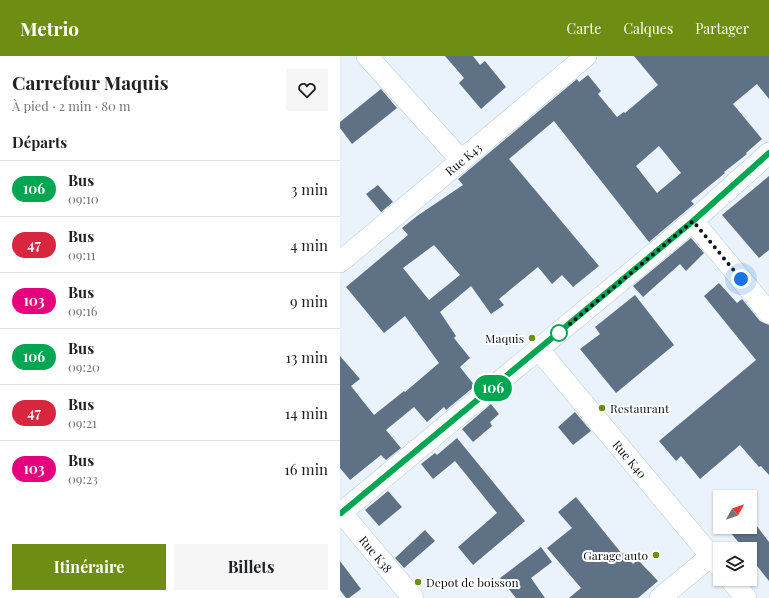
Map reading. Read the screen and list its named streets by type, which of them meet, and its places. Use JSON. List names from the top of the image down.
{
  "streets": {
    "street": ["Rue K43", "Rue K40", "Rue K38"]
  },
  "places": [
    "Maquis",
    "Restaurant",
    "Garage auto",
    "Depot de boisson"
  ],
  "lines": ["bus line 106"],
  "north": "top right",
  "page": {
    "header": "Metrio",
    "nav": ["Carte", "Calques", "Partager"],
    "heading": [
      ["Carrefour Maquis", "À pied · 2 min · 80 m"],
      "Départs"
    ],
    "on_map": "106",
    "list": [
      {
        "mark": "106",
        "name": "Bus",
        "note": "09:10",
        "value": "3 min"
      },
      {
        "mark": "47",
        "name": "Bus",
        "note": "09:11",
        "value": "4 min"
      },
      {
        "mark": "103",
        "name": "Bus",
        "note": "09:16",
        "value": "9 min"
      },
      {
        "mark": "106",
        "name": "Bus",
        "note": "09:20",
        "value": "13 min"
      },
      {
        "mark": "47",
        "name": "Bus",
        "note": "09:21",
        "value": "14 min"
      },
      {
        "mark": "103",
        "name": "Bus",
        "note": "09:23",
        "value": "16 min"
      }
    ],
    "buttons": ["Itinéraire", "Billets"]
  }
}
